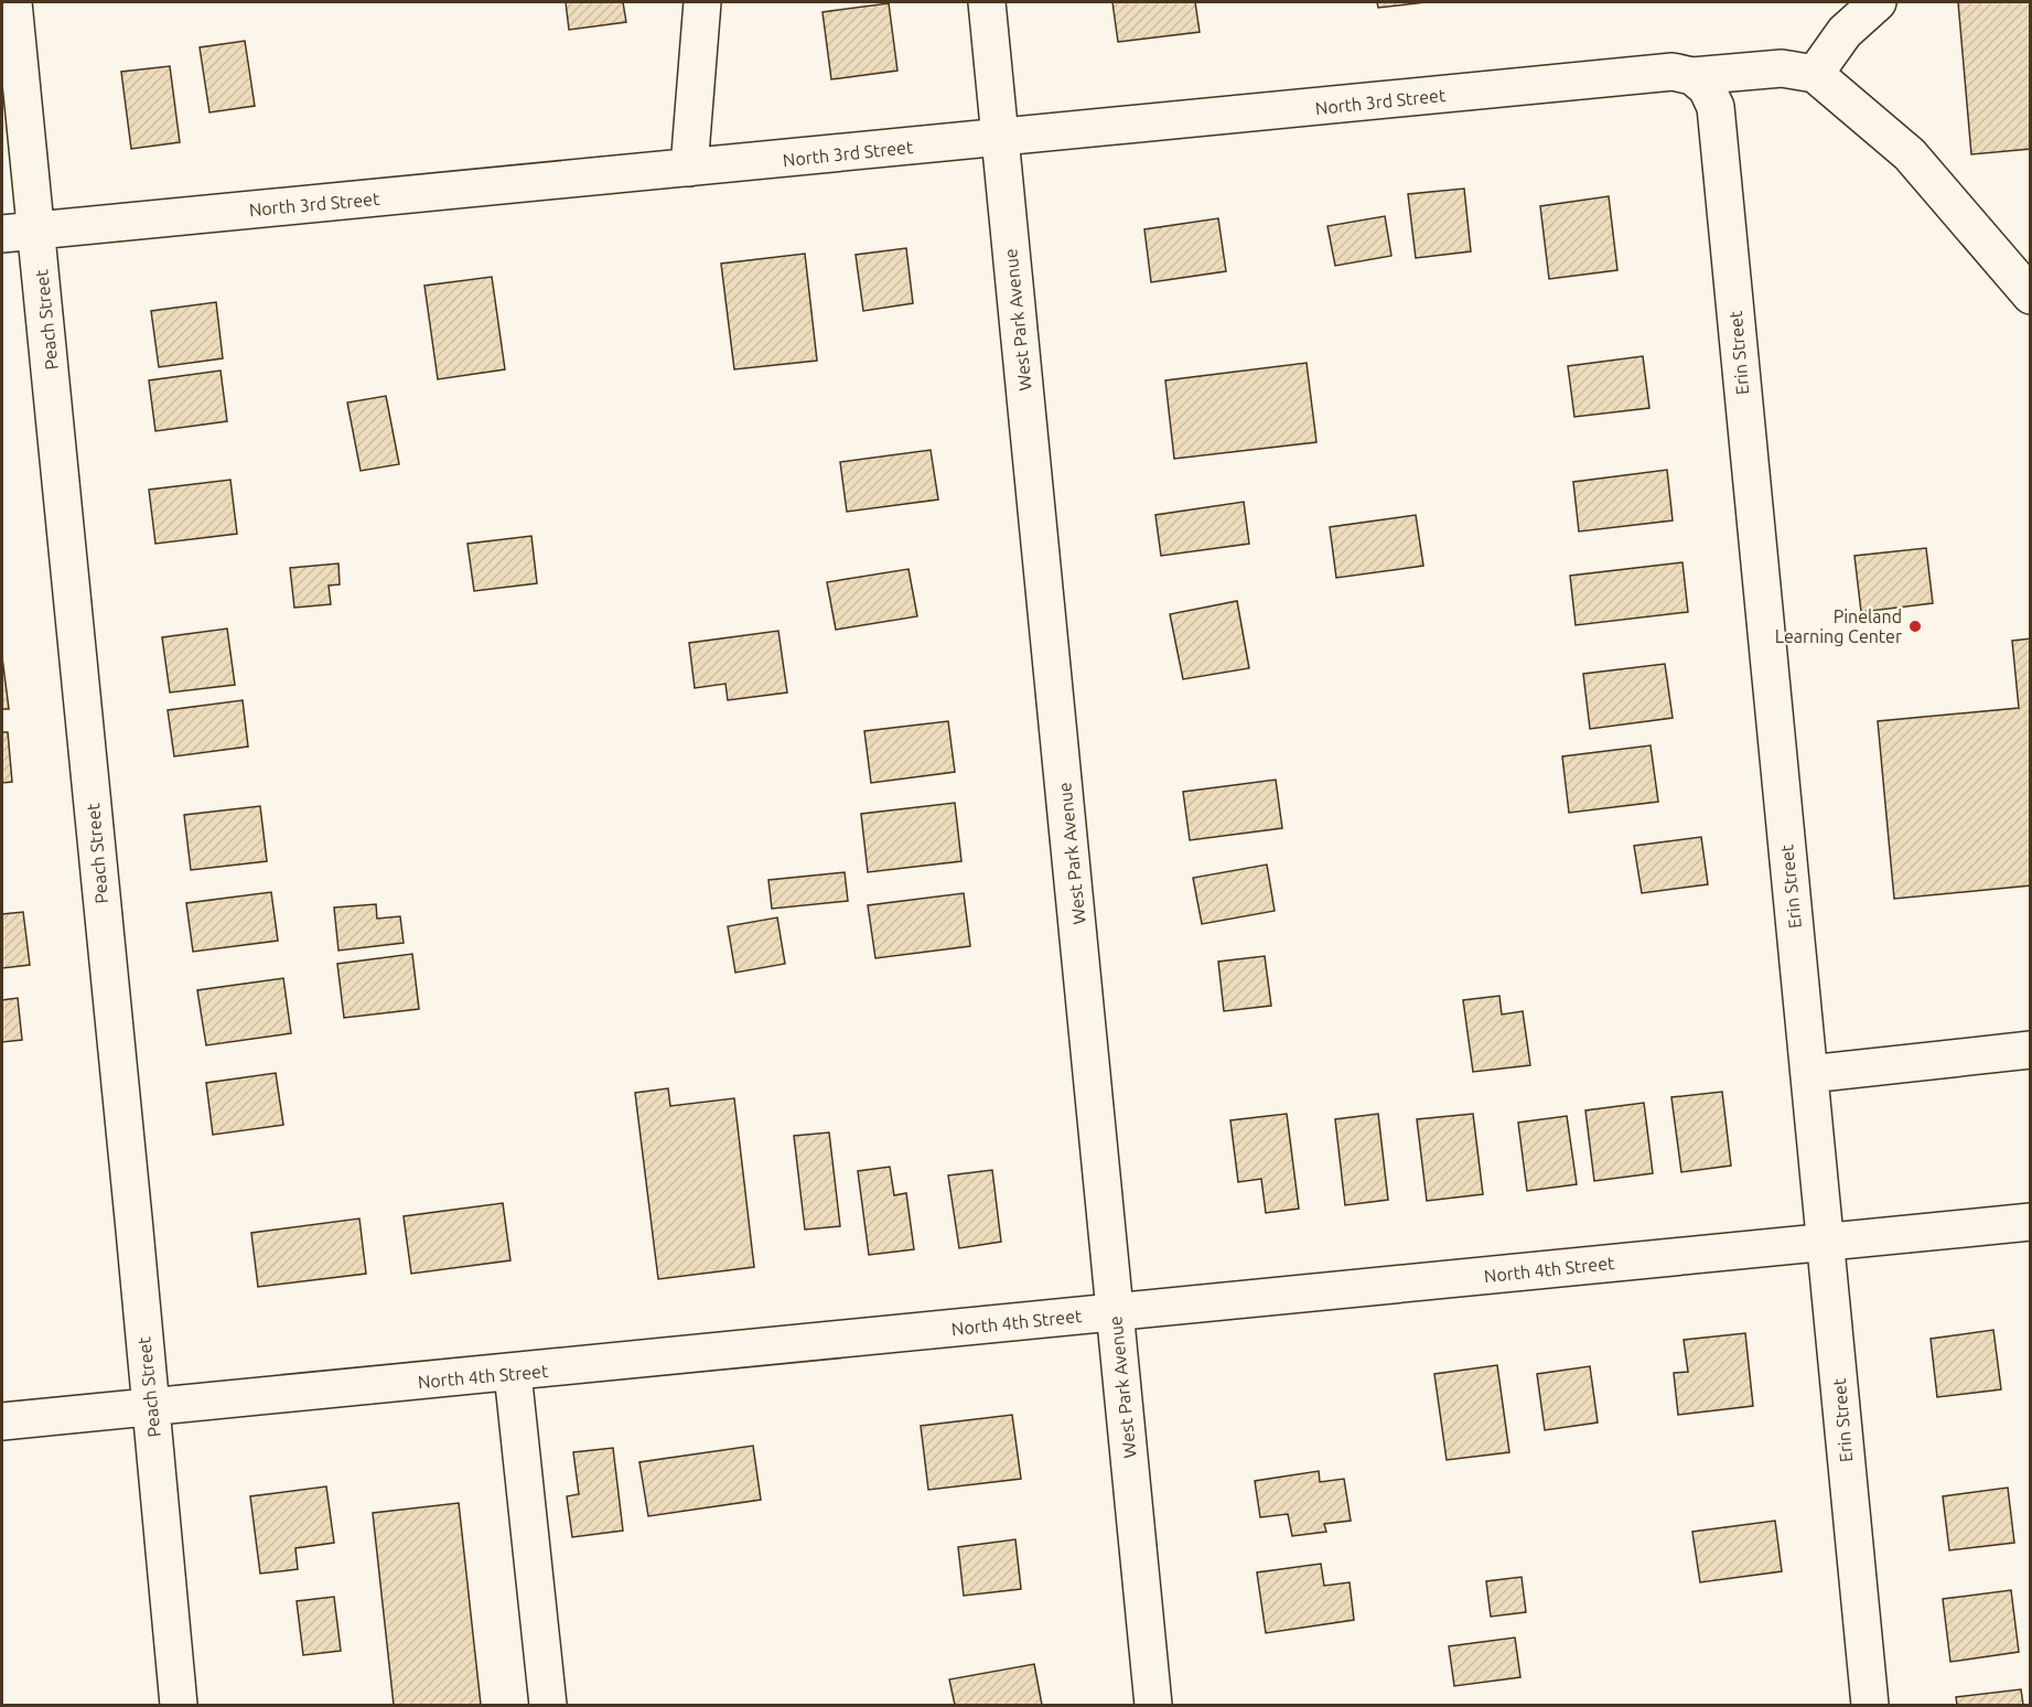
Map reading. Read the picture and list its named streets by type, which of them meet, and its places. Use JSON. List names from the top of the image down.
{
  "streets": {
    "street": [
      "North 3rd Street",
      "Peach Street",
      "West Park Avenue",
      "Erin Street",
      "North 4th Street"
    ]
  },
  "crossings": [
    ["North 3rd Street", "Peach Street"],
    ["North 3rd Street", "West Park Avenue"],
    ["North 3rd Street", "Erin Street"],
    ["Peach Street", "North 4th Street"],
    ["West Park Avenue", "North 4th Street"],
    ["Erin Street", "North 4th Street"]
  ],
  "places": ["Pineland Learning Center"]
}
